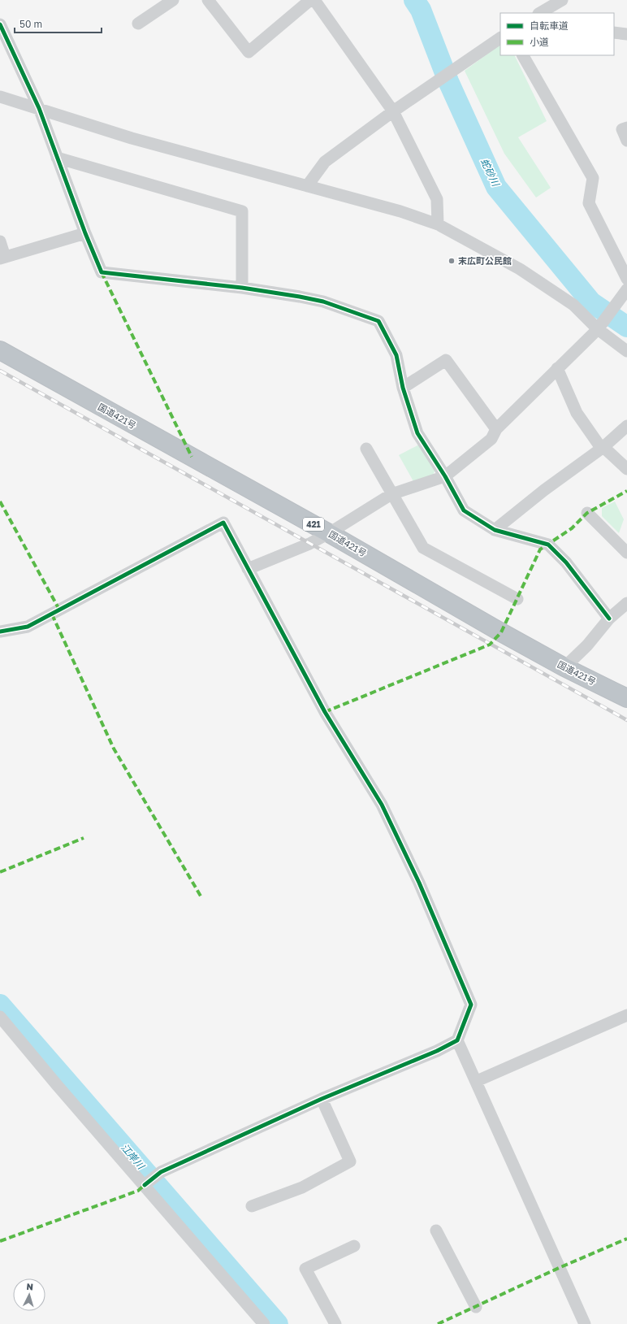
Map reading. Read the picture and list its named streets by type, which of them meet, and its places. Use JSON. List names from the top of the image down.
{
  "streets": {
    "highway": ["国道421号", "421"]
  },
  "water": ["蛇砂川", "江岸川"],
  "places": ["末広町公民館"],
  "legend": ["自転車道", "小道"],
  "scale_bar": "50 m",
  "north": "top"
}
